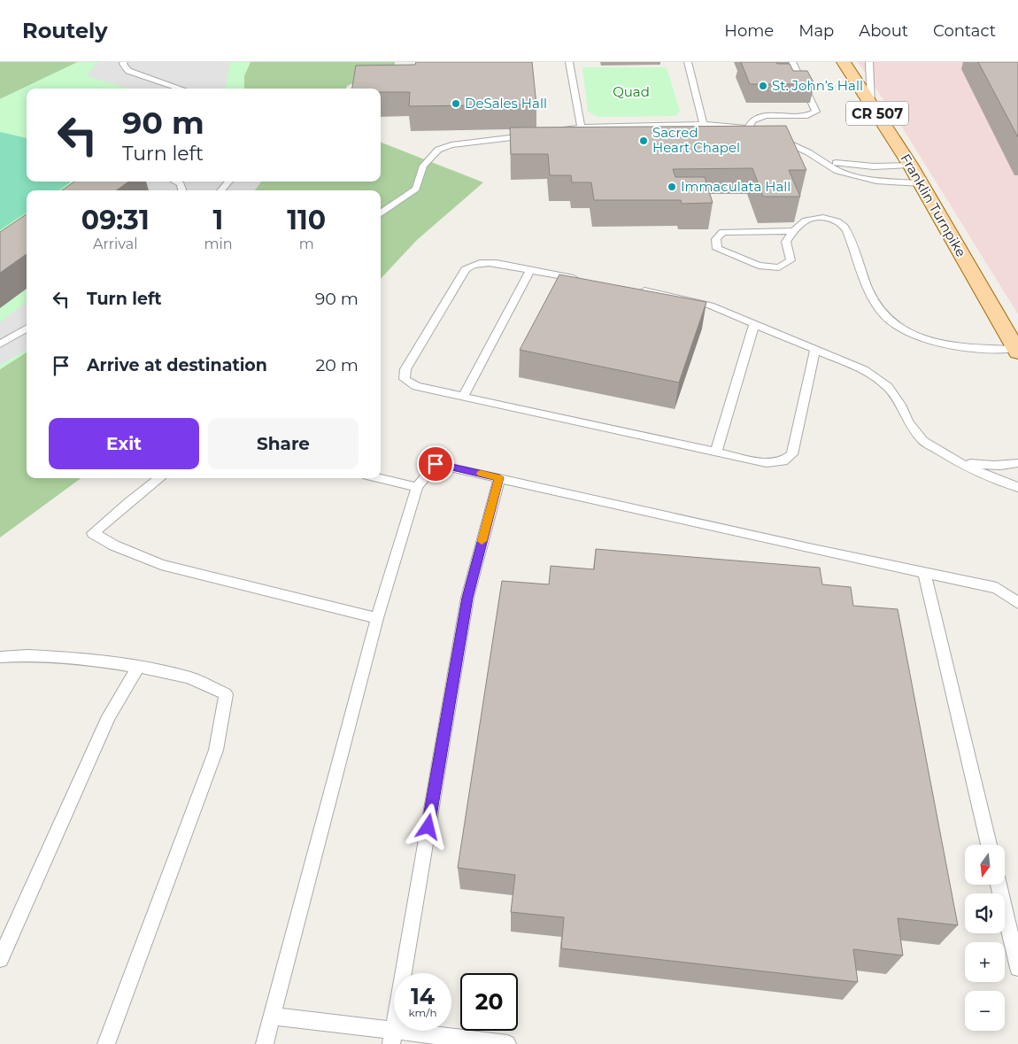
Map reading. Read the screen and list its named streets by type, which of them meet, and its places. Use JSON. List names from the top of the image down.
{
  "streets": {
    "main road": ["CR 507", "Franklin Turnpike"]
  },
  "parks": ["Quad"],
  "places": [
    "St. John’s Hall",
    "DeSales Hall",
    "Sacred Heart Chapel",
    "Immaculata Hall"
  ],
  "north": "bottom",
  "page": {
    "header": "Routely",
    "nav": [
      "Home",
      "Map",
      "About",
      "Contact"
    ],
    "turn": ["90 m", "Turn left"],
    "eta": [
      "09:31",
      "Arrival",
      "1",
      "min",
      "110",
      "m"
    ],
    "list": [
      {
        "name": "Turn left",
        "value": "90 m"
      },
      {
        "name": "Arrive at destination",
        "value": "20 m"
      }
    ],
    "buttons": ["Exit", "Share"],
    "map_buttons": ["+", "−"],
    "speed": "14 km/h",
    "limit": "20"
  }
}
